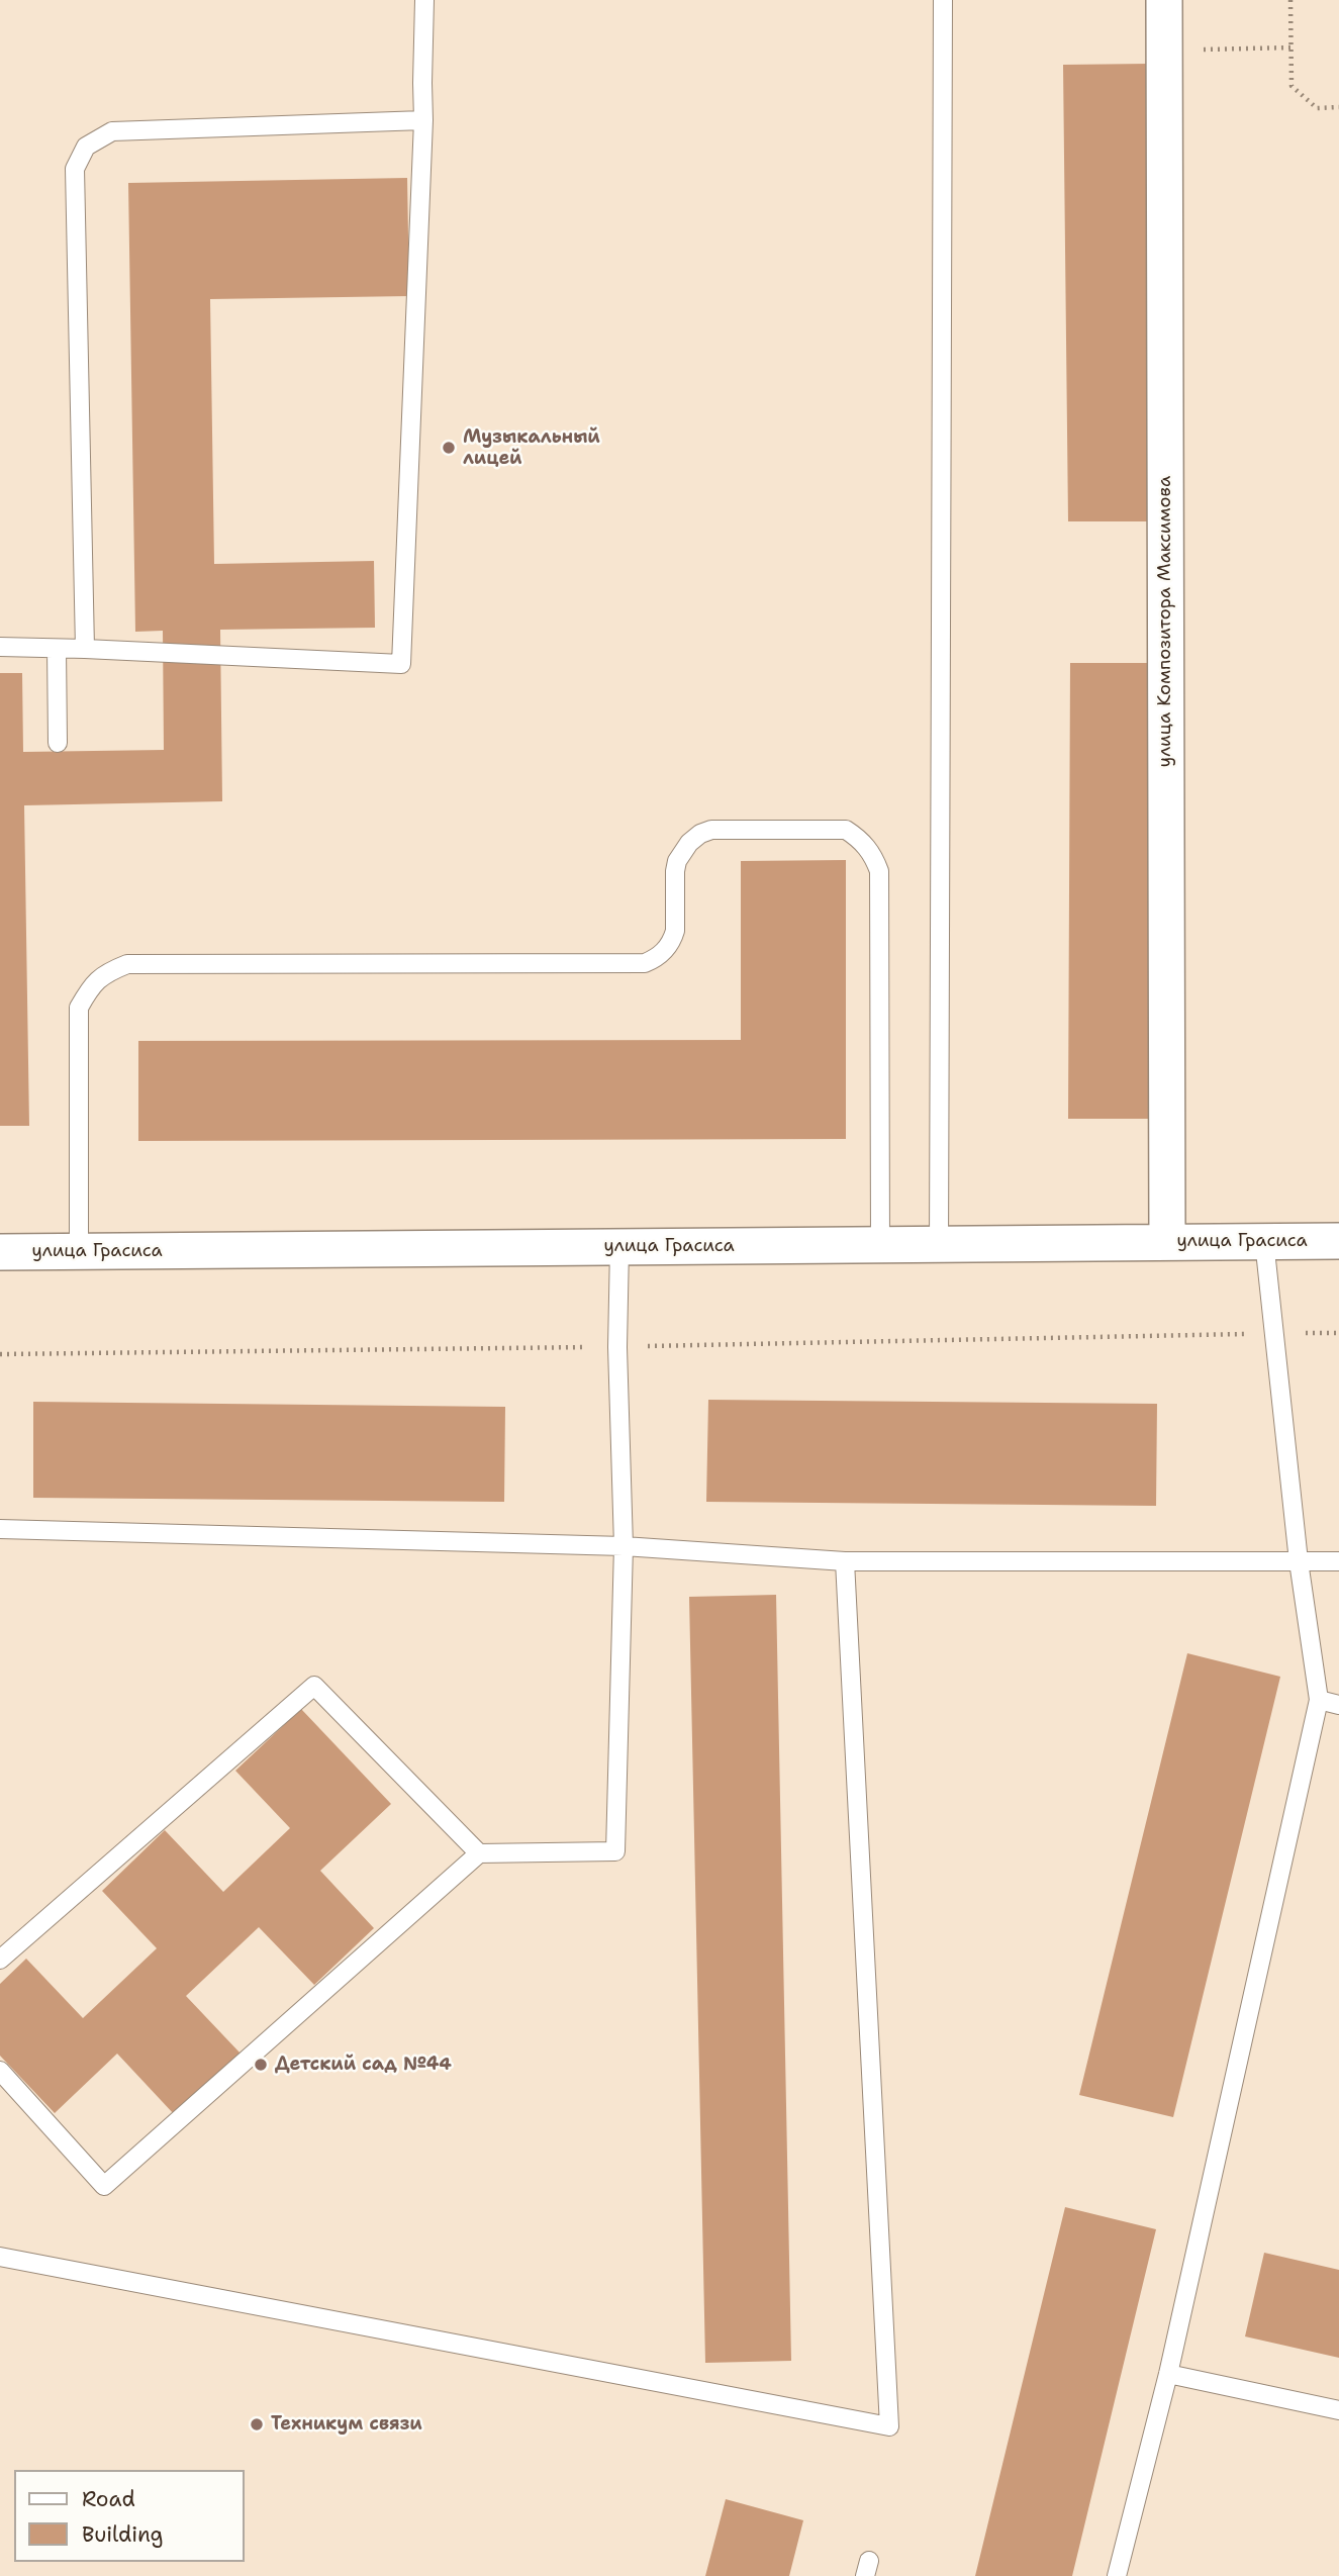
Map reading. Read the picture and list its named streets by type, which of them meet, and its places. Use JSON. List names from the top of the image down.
{
  "streets": {
    "street": ["улица Композитора Максимова", "улица Грасиса"]
  },
  "crossings": [
    ["улица Композитора Максимова", "улица Грасиса"]
  ],
  "places": ["Музыкальный лицей", "Детский сад №44", "Техникум связи"],
  "legend": ["Road", "Building"]
}
